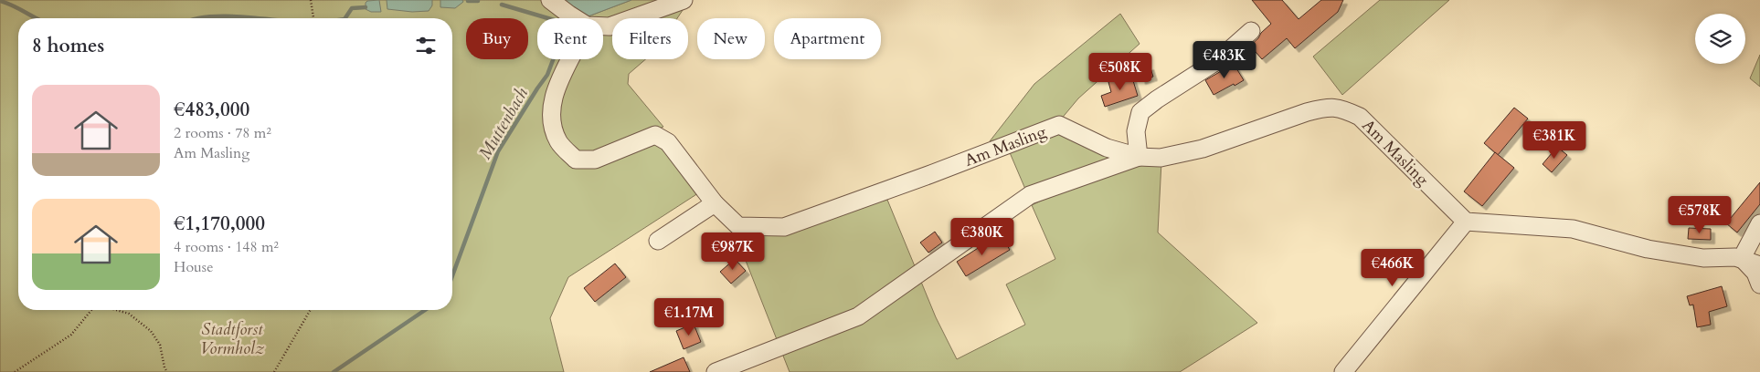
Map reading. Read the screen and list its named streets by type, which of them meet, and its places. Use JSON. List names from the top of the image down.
{
  "streets": {
    "street": ["Am Masling"]
  },
  "water": ["Muttenbach"],
  "parks": ["Stadtforst Vormholz"],
  "page": {
    "chip": [
      "Buy",
      "Rent",
      "Filters",
      "New",
      "Apartment"
    ],
    "heading": "8 homes",
    "price": [
      "€483K",
      "€508K",
      "€381K",
      "€578K",
      "€380K",
      "€987K",
      "€466K",
      "€1.17M"
    ],
    "list": [
      {
        "name": "€483,000",
        "note": "2 rooms · 78 m² · Am Masling"
      },
      {
        "name": "€1,170,000",
        "note": "4 rooms · 148 m² · House"
      }
    ]
  }
}
